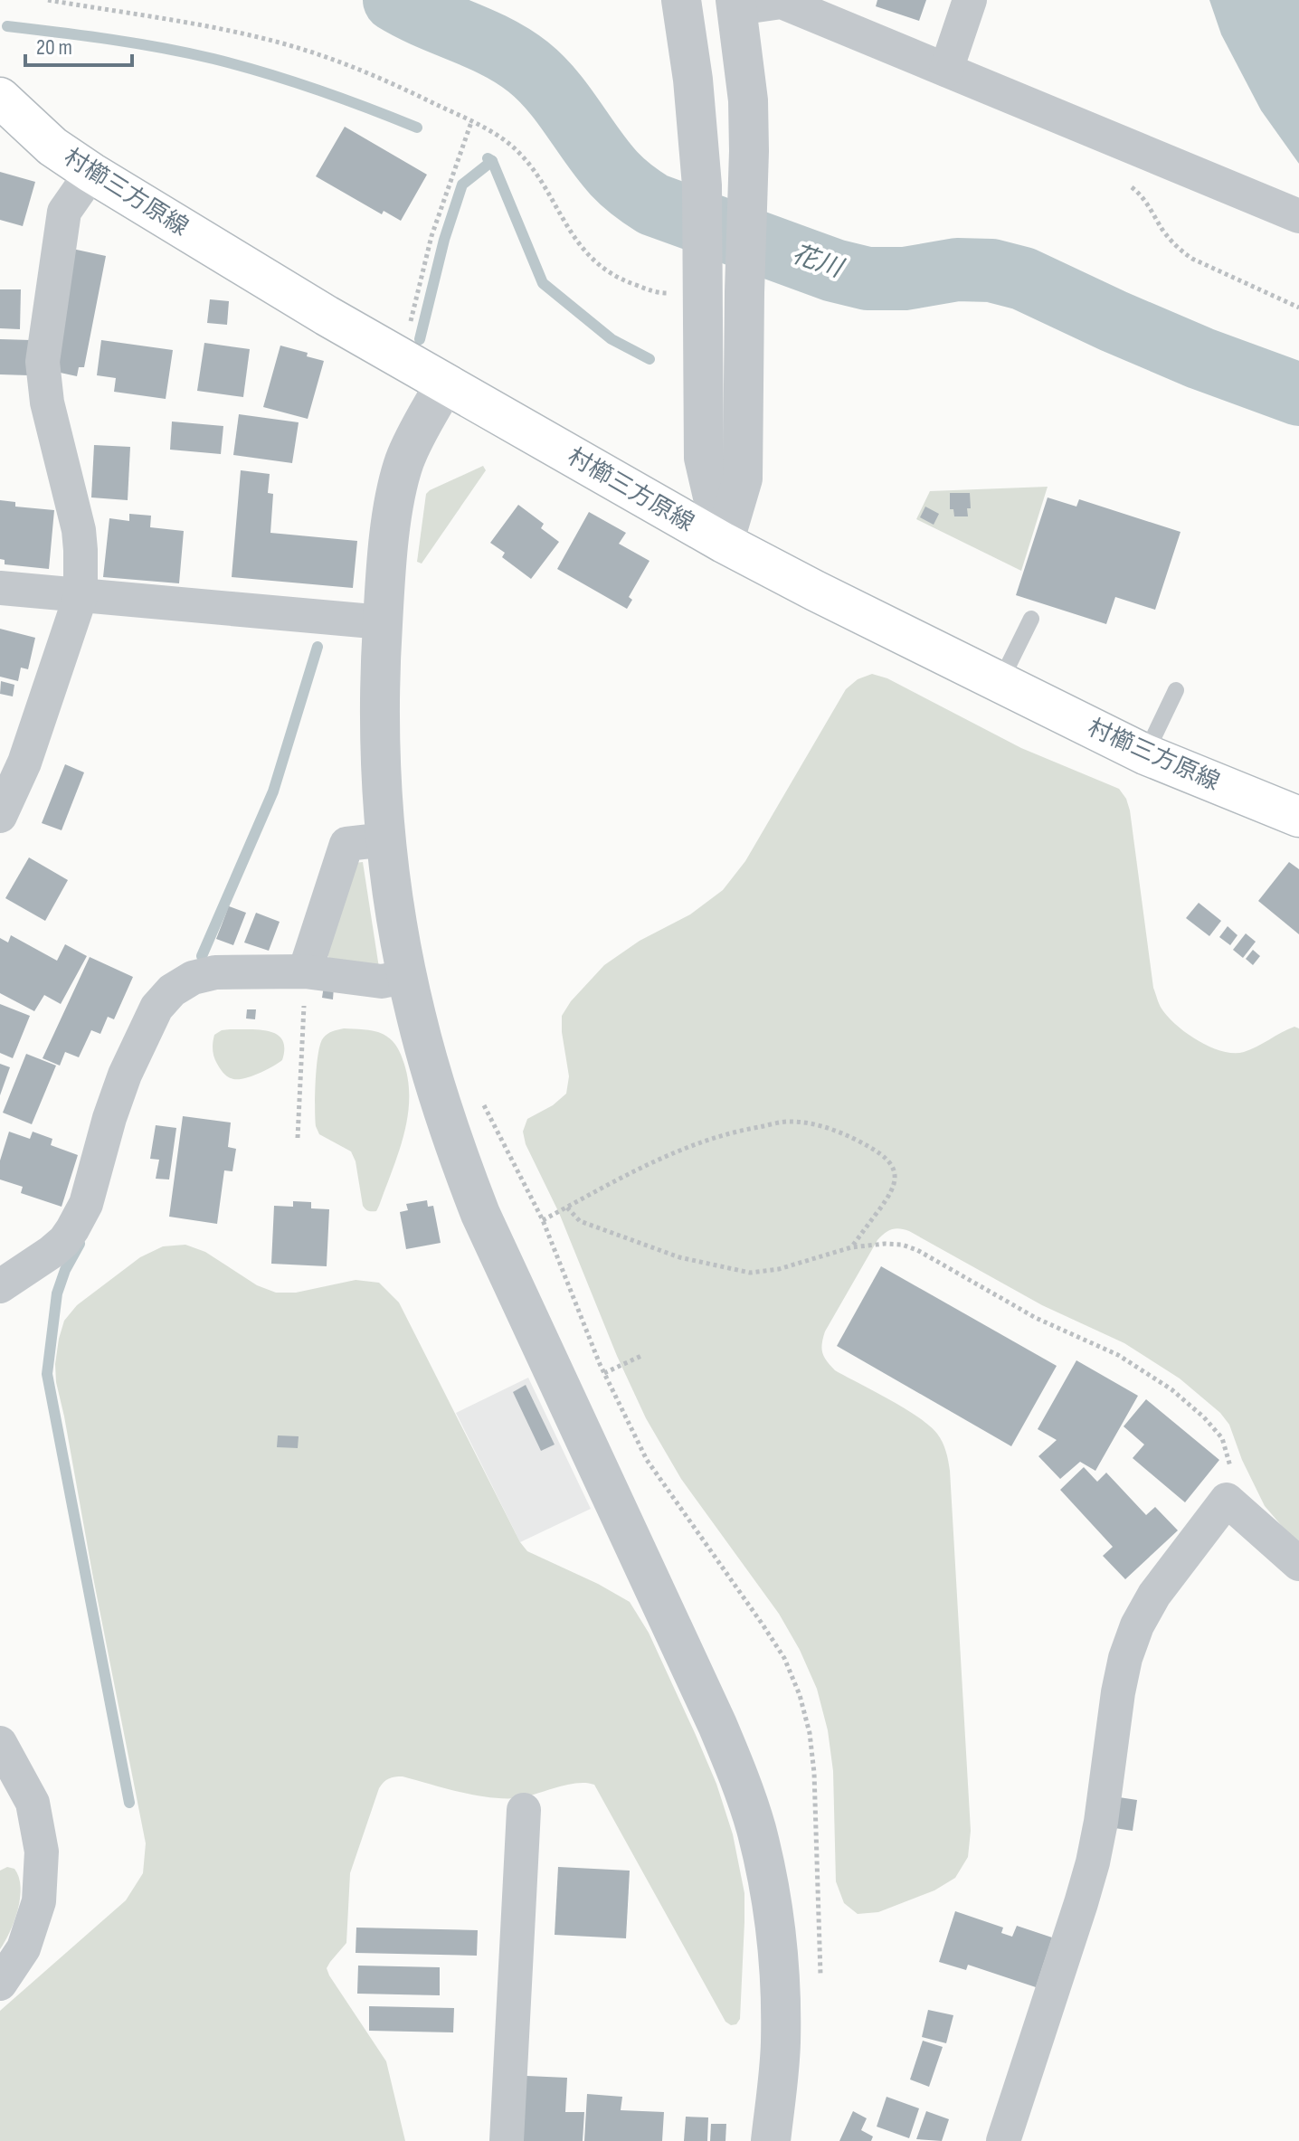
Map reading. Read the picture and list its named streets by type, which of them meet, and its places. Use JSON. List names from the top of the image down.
{
  "streets": {
    "main road": ["村櫛三方原線"]
  },
  "water": ["花川"],
  "scale_bar": "20 m"
}
